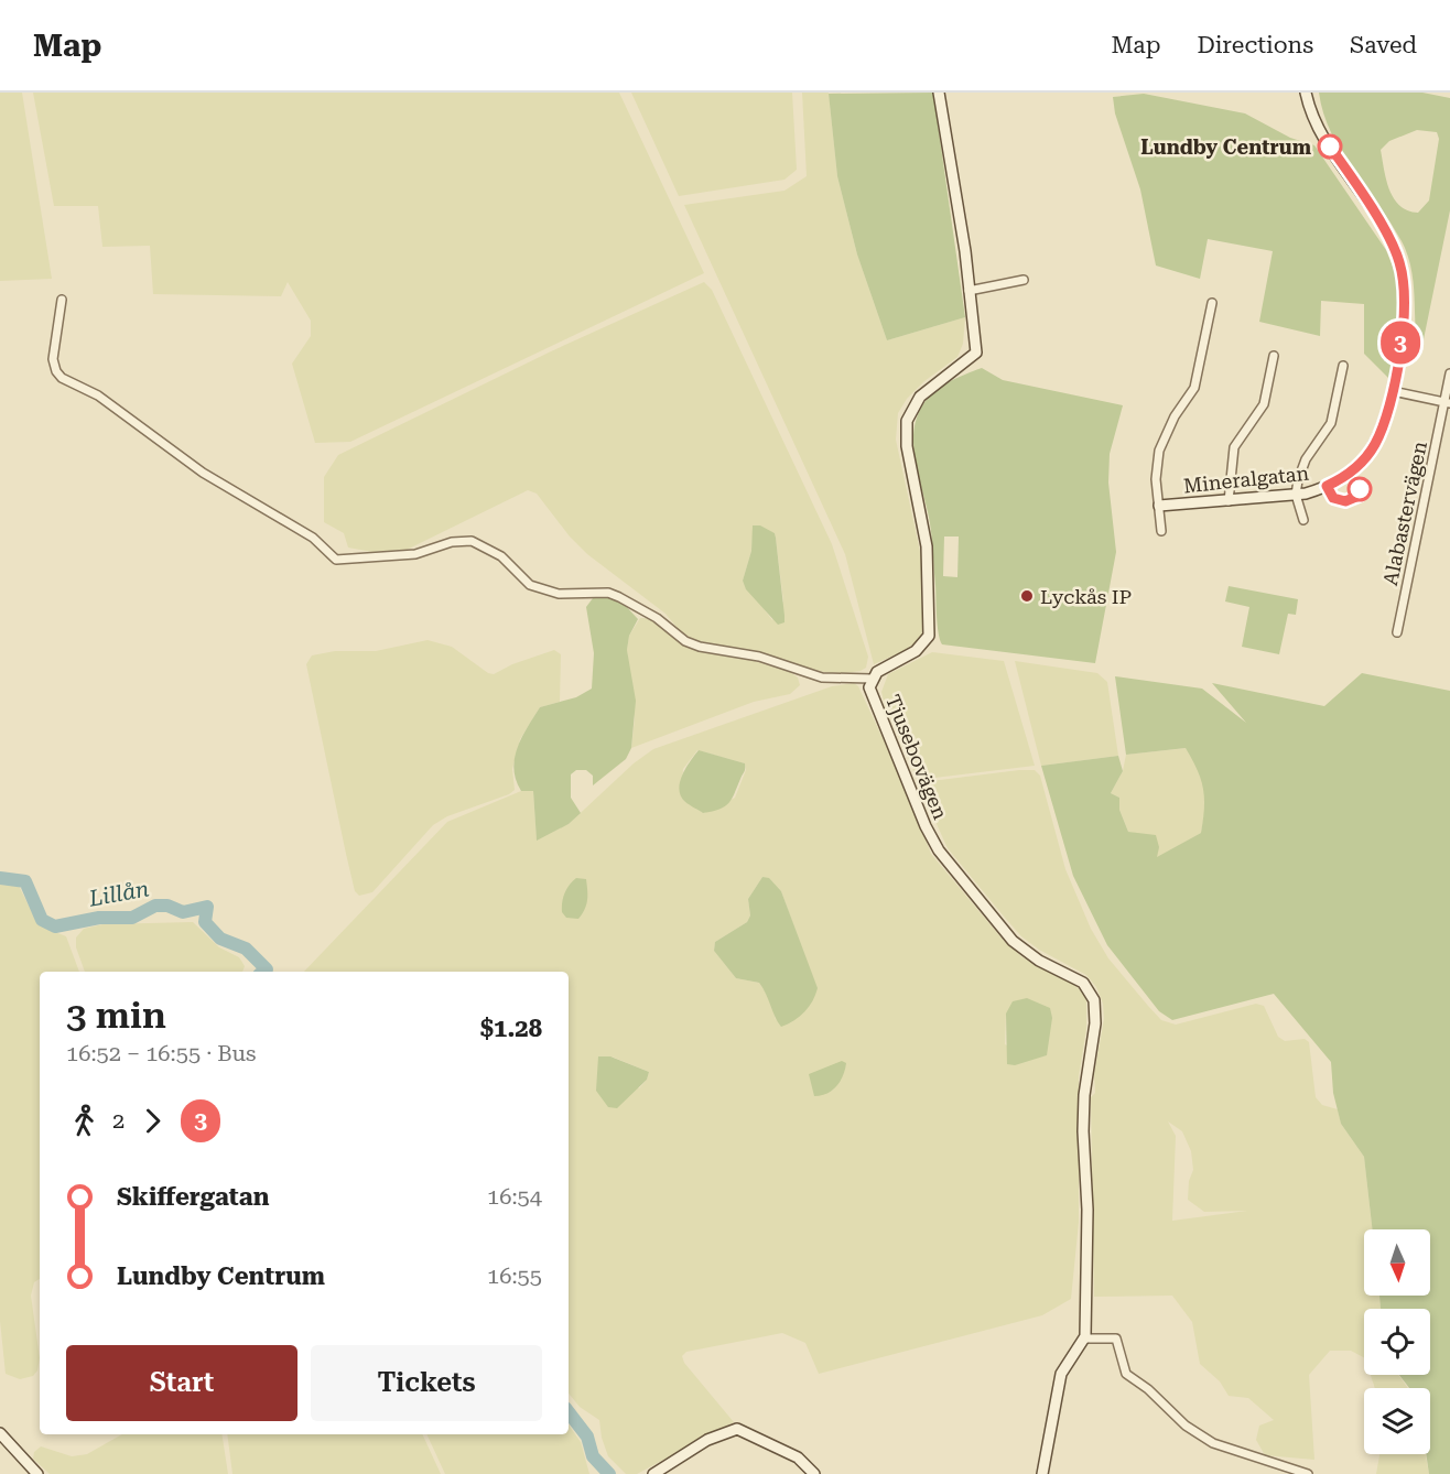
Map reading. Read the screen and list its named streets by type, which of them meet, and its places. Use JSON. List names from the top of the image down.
{
  "streets": {
    "street": ["Mineralgatan", "Alabastervägen", "Tjusebovägen"]
  },
  "water": ["Lillån"],
  "places": ["Lundby Centrum", "Lyckås IP"],
  "lines": ["bus line 3"],
  "north": "bottom",
  "page": {
    "header": "Map",
    "nav": ["Map", "Directions", "Saved"],
    "on_map": "3",
    "heading": ["3 min", "16:52 – 16:55 · Bus", "$1.28"],
    "legs": ["2", "3"],
    "list": [
      {
        "name": "Skiffergatan",
        "value": "16:54"
      },
      {
        "name": "Lundby Centrum",
        "value": "16:55"
      }
    ],
    "buttons": ["Start", "Tickets"]
  }
}
